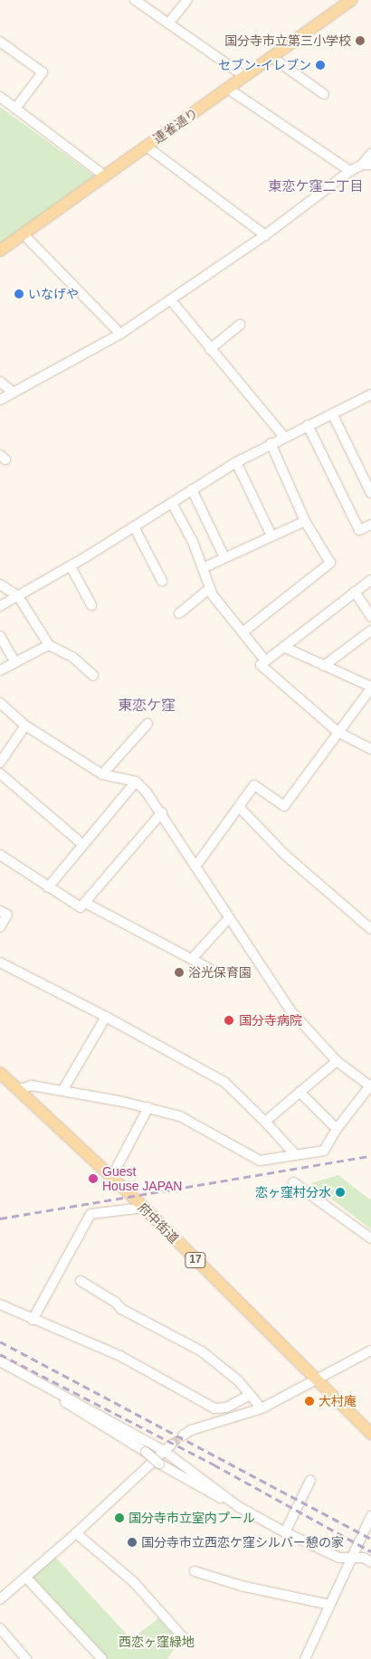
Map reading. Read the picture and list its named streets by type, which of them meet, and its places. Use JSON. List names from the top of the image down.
{
  "streets": {
    "main road": ["連雀通り", "府中街道", "17"]
  },
  "districts": ["東恋ケ窪二丁目", "東恋ケ窪"],
  "parks": ["西恋ヶ窪緑地"],
  "places": [
    "国分寺市立第三小学校",
    "セブン-イレブン",
    "いなげや",
    "浴光保育園",
    "国分寺病院",
    "Guest House JAPAN",
    "恋ヶ窪村分水",
    "大村庵",
    "国分寺市立室内プール",
    "国分寺市立西恋ケ窪シルバー憩の家"
  ]
}
